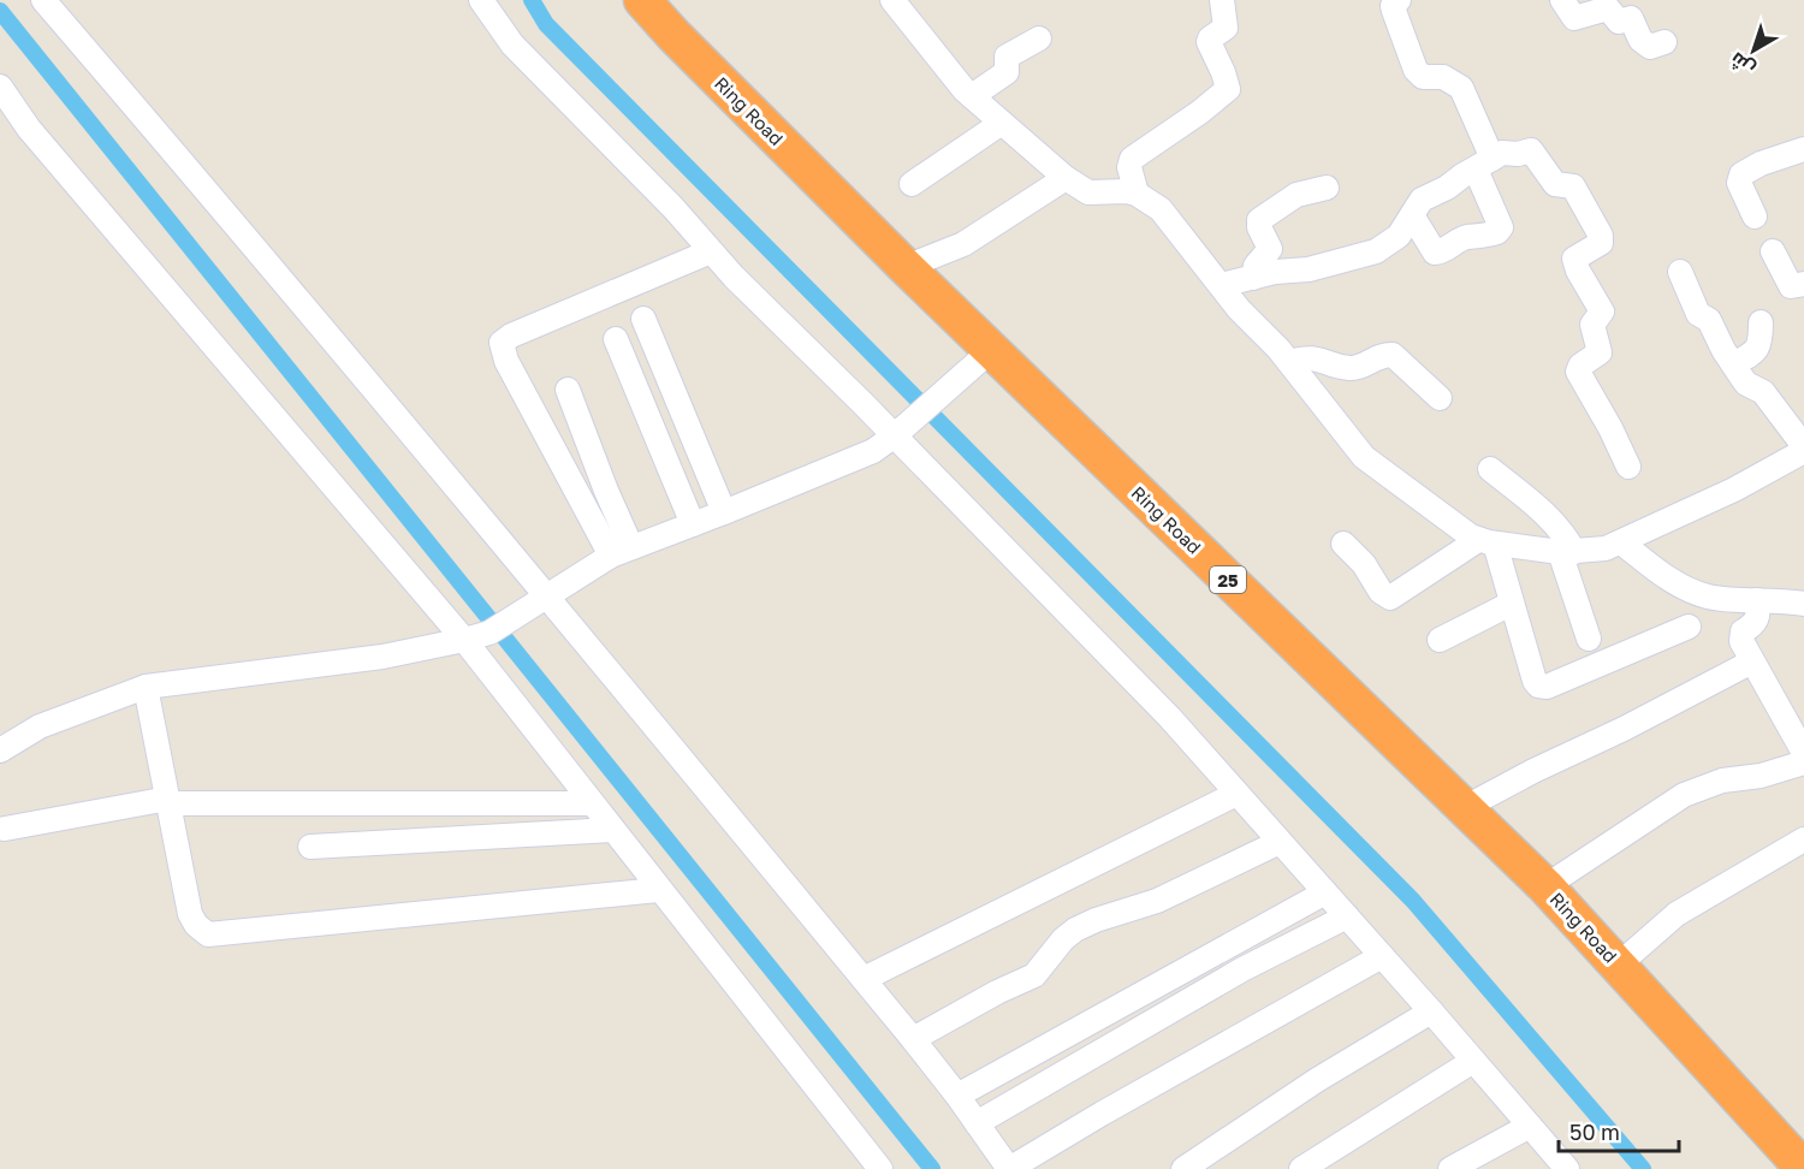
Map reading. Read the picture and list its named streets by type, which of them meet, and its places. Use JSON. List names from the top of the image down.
{
  "streets": {
    "highway": ["Ring Road", "25"]
  },
  "scale_bar": "50 m",
  "north": "bottom left"
}
